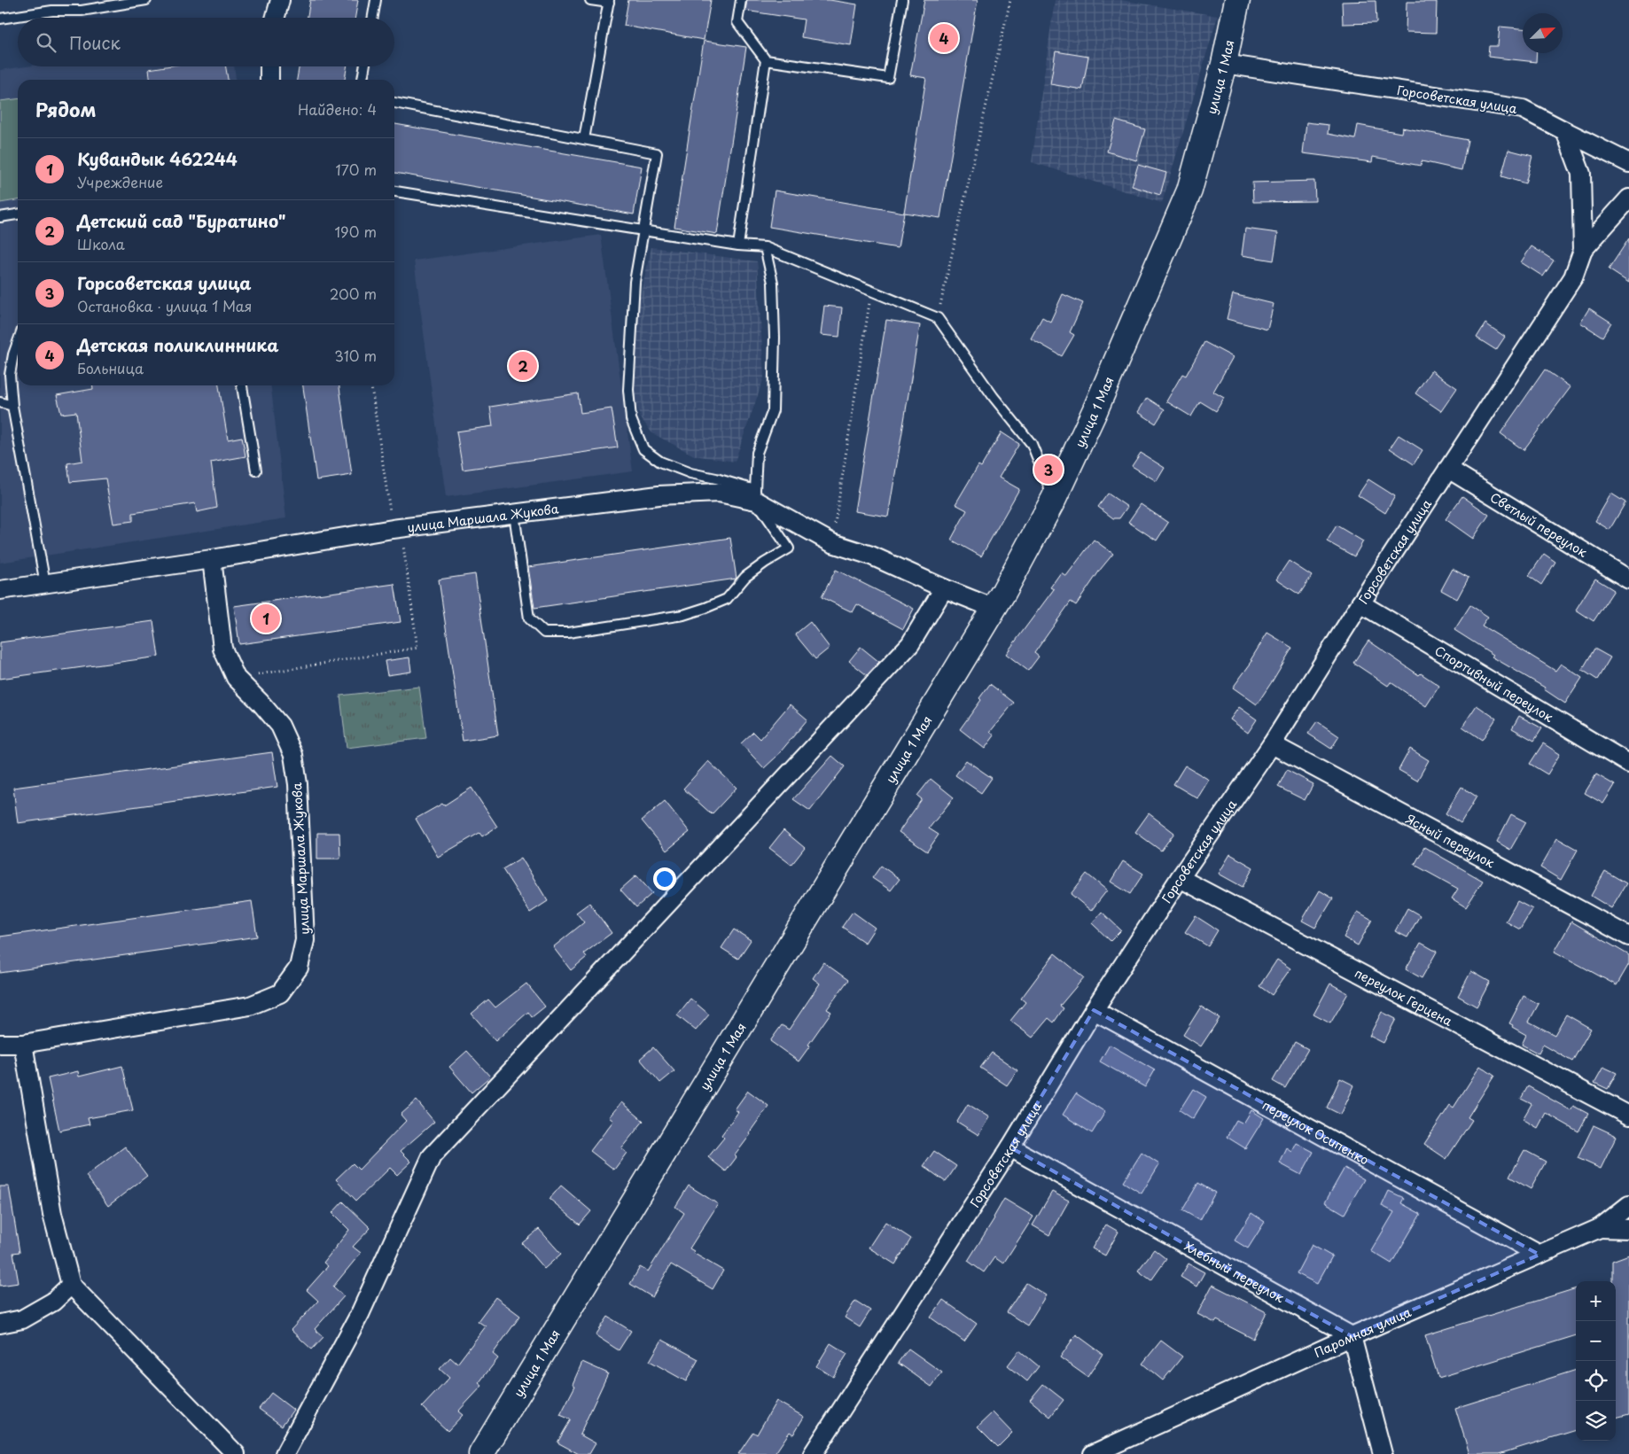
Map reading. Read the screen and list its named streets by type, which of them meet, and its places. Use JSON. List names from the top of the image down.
{
  "streets": {
    "main road": ["улица 1 Мая"],
    "street": [
      "Горсоветская улица",
      "улица Маршала Жукова",
      "Светлый переулок",
      "Спортивный переулок",
      "Ясный переулок",
      "переулок Герцена",
      "переулок Осипенко",
      "Хлебный переулок",
      "Паромная улица"
    ]
  },
  "crossings": [
    ["улица 1 Мая", "Горсоветская улица"],
    ["улица 1 Мая", "улица Маршала Жукова"],
    ["Горсоветская улица", "Светлый переулок"],
    ["Горсоветская улица", "Спортивный переулок"],
    ["Горсоветская улица", "Ясный переулок"],
    ["Горсоветская улица", "переулок Герцена"],
    ["Горсоветская улица", "переулок Осипенко"],
    ["Горсоветская улица", "Хлебный переулок"],
    ["переулок Осипенко", "Паромная улица"],
    ["Хлебный переулок", "Паромная улица"]
  ],
  "north": "top right",
  "page": {
    "search": "Поиск",
    "pins": [
      "4",
      "2",
      "3",
      "1"
    ],
    "heading": ["Рядом", "Найдено: 4"],
    "list": [
      {
        "mark": "1",
        "name": "Кувандык 462244",
        "note": "Учреждение",
        "value": "170 m"
      },
      {
        "mark": "2",
        "name": "Детский сад \"Буратино\"",
        "note": "Школа",
        "value": "190 m"
      },
      {
        "mark": "3",
        "name": "Горсоветская улица",
        "note": "Остановка · улица 1 Мая",
        "value": "200 m"
      },
      {
        "mark": "4",
        "name": "Детская поликлинника",
        "note": "Больница",
        "value": "310 m"
      }
    ],
    "map_buttons": ["+", "−"]
  }
}
